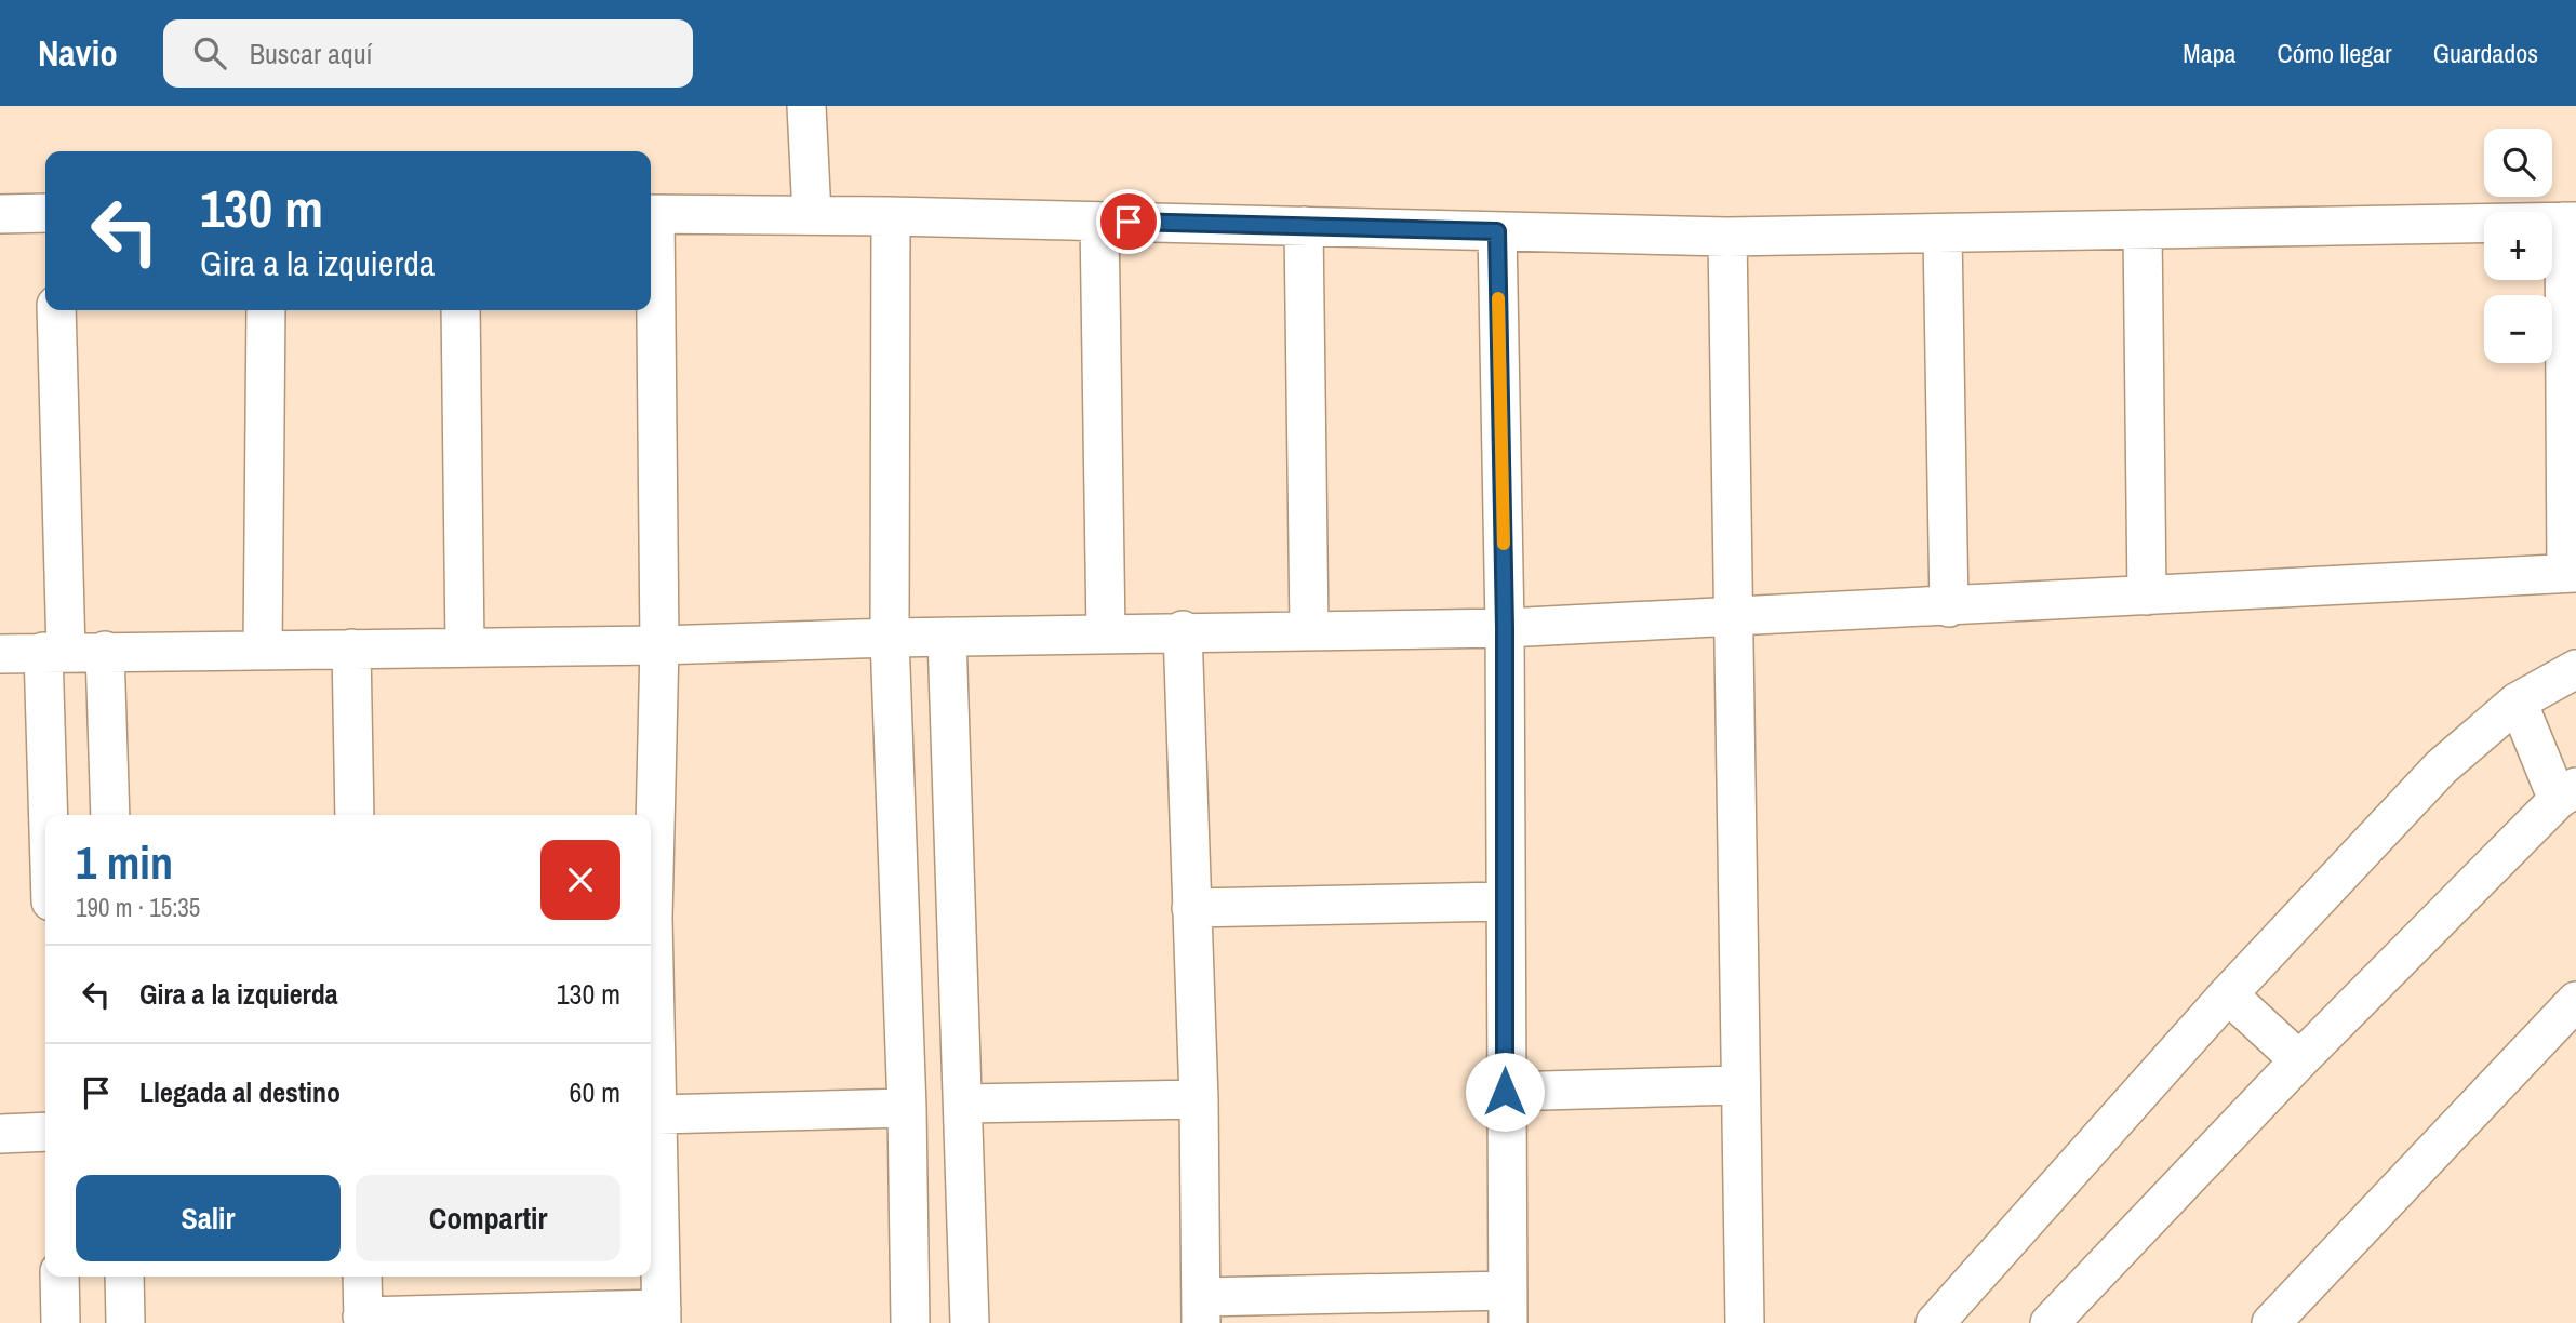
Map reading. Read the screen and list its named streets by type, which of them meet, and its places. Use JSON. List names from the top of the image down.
{
  "page": {
    "header": "Navio",
    "search": "Buscar aquí",
    "nav": ["Mapa", "Cómo llegar", "Guardados"],
    "map_buttons": ["+", "−"],
    "turn": ["130 m", "Gira a la izquierda"],
    "heading": ["1 min", "190 m · 15:35"],
    "list": [
      {
        "name": "Gira a la izquierda",
        "value": "130 m"
      },
      {
        "name": "Llegada al destino",
        "value": "60 m"
      }
    ],
    "buttons": ["Salir", "Compartir"]
  }
}
